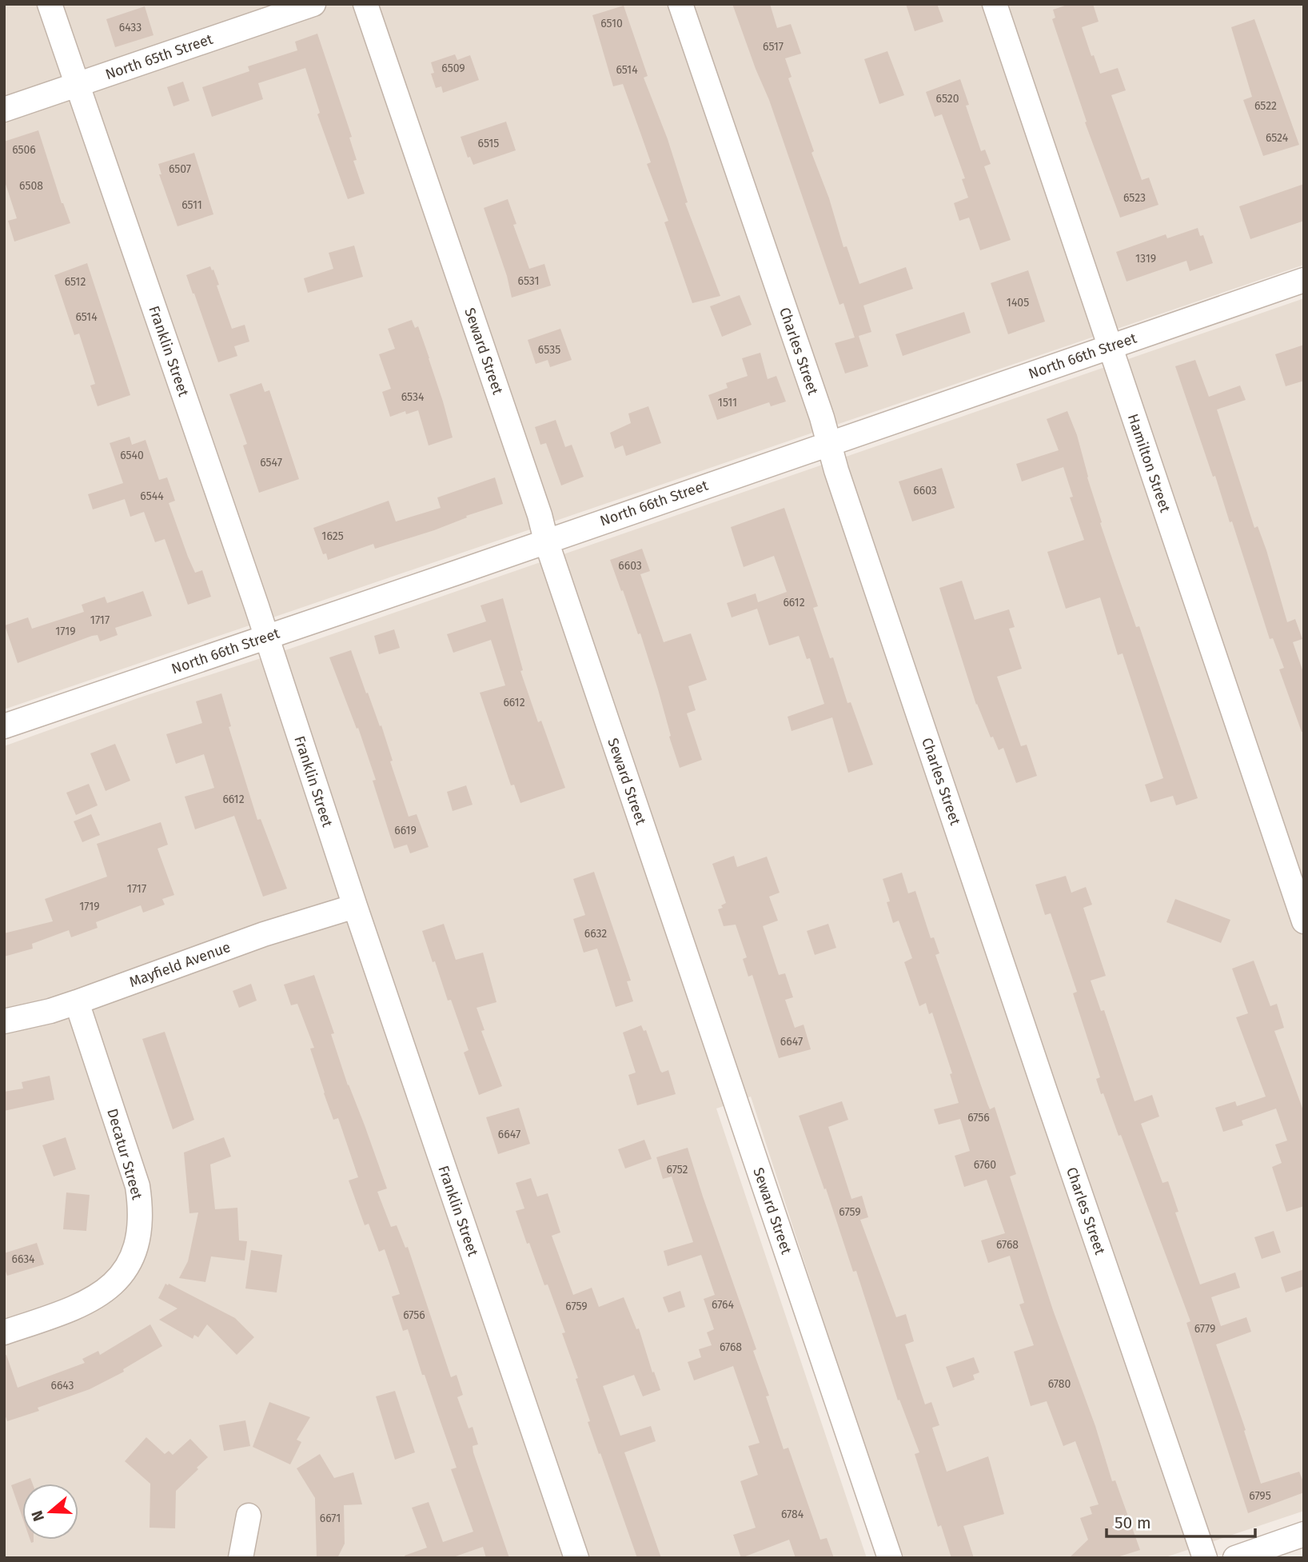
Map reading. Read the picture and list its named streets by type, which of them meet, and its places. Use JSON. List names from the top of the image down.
{
  "streets": {
    "street": [
      "North 65th Street",
      "Franklin Street",
      "Seward Street",
      "Charles Street",
      "North 66th Street",
      "Hamilton Street",
      "Mayfield Avenue",
      "Decatur Street"
    ]
  },
  "crossings": [
    ["North 65th Street", "Franklin Street"],
    ["Franklin Street", "North 66th Street"],
    ["Franklin Street", "Mayfield Avenue"],
    ["Seward Street", "North 66th Street"],
    ["Charles Street", "North 66th Street"],
    ["North 66th Street", "Hamilton Street"],
    ["Mayfield Avenue", "Decatur Street"]
  ],
  "house_numbers": [
    "6510",
    "6433",
    "6517",
    "6509",
    "6514",
    "6520",
    "6522",
    "6524",
    "6515",
    "6506",
    "6507",
    "6508",
    "6523",
    "6511",
    "1319",
    "6531",
    "6512",
    "1405",
    "6514",
    "6535",
    "6534",
    "1511",
    "6540",
    "6547",
    "6603",
    "6544",
    "1625",
    "6603",
    "6612",
    "1717",
    "1719",
    "6612",
    "6612",
    "6619",
    "1717",
    "1719",
    "6632",
    "6647",
    "6756",
    "6647",
    "6760",
    "6752",
    "6759",
    "6768",
    "6634",
    "6764",
    "6759",
    "6756",
    "6779",
    "6768",
    "6780",
    "6643",
    "6795",
    "6784",
    "6671"
  ],
  "scale_bar": "50 m",
  "north": "left"
}
